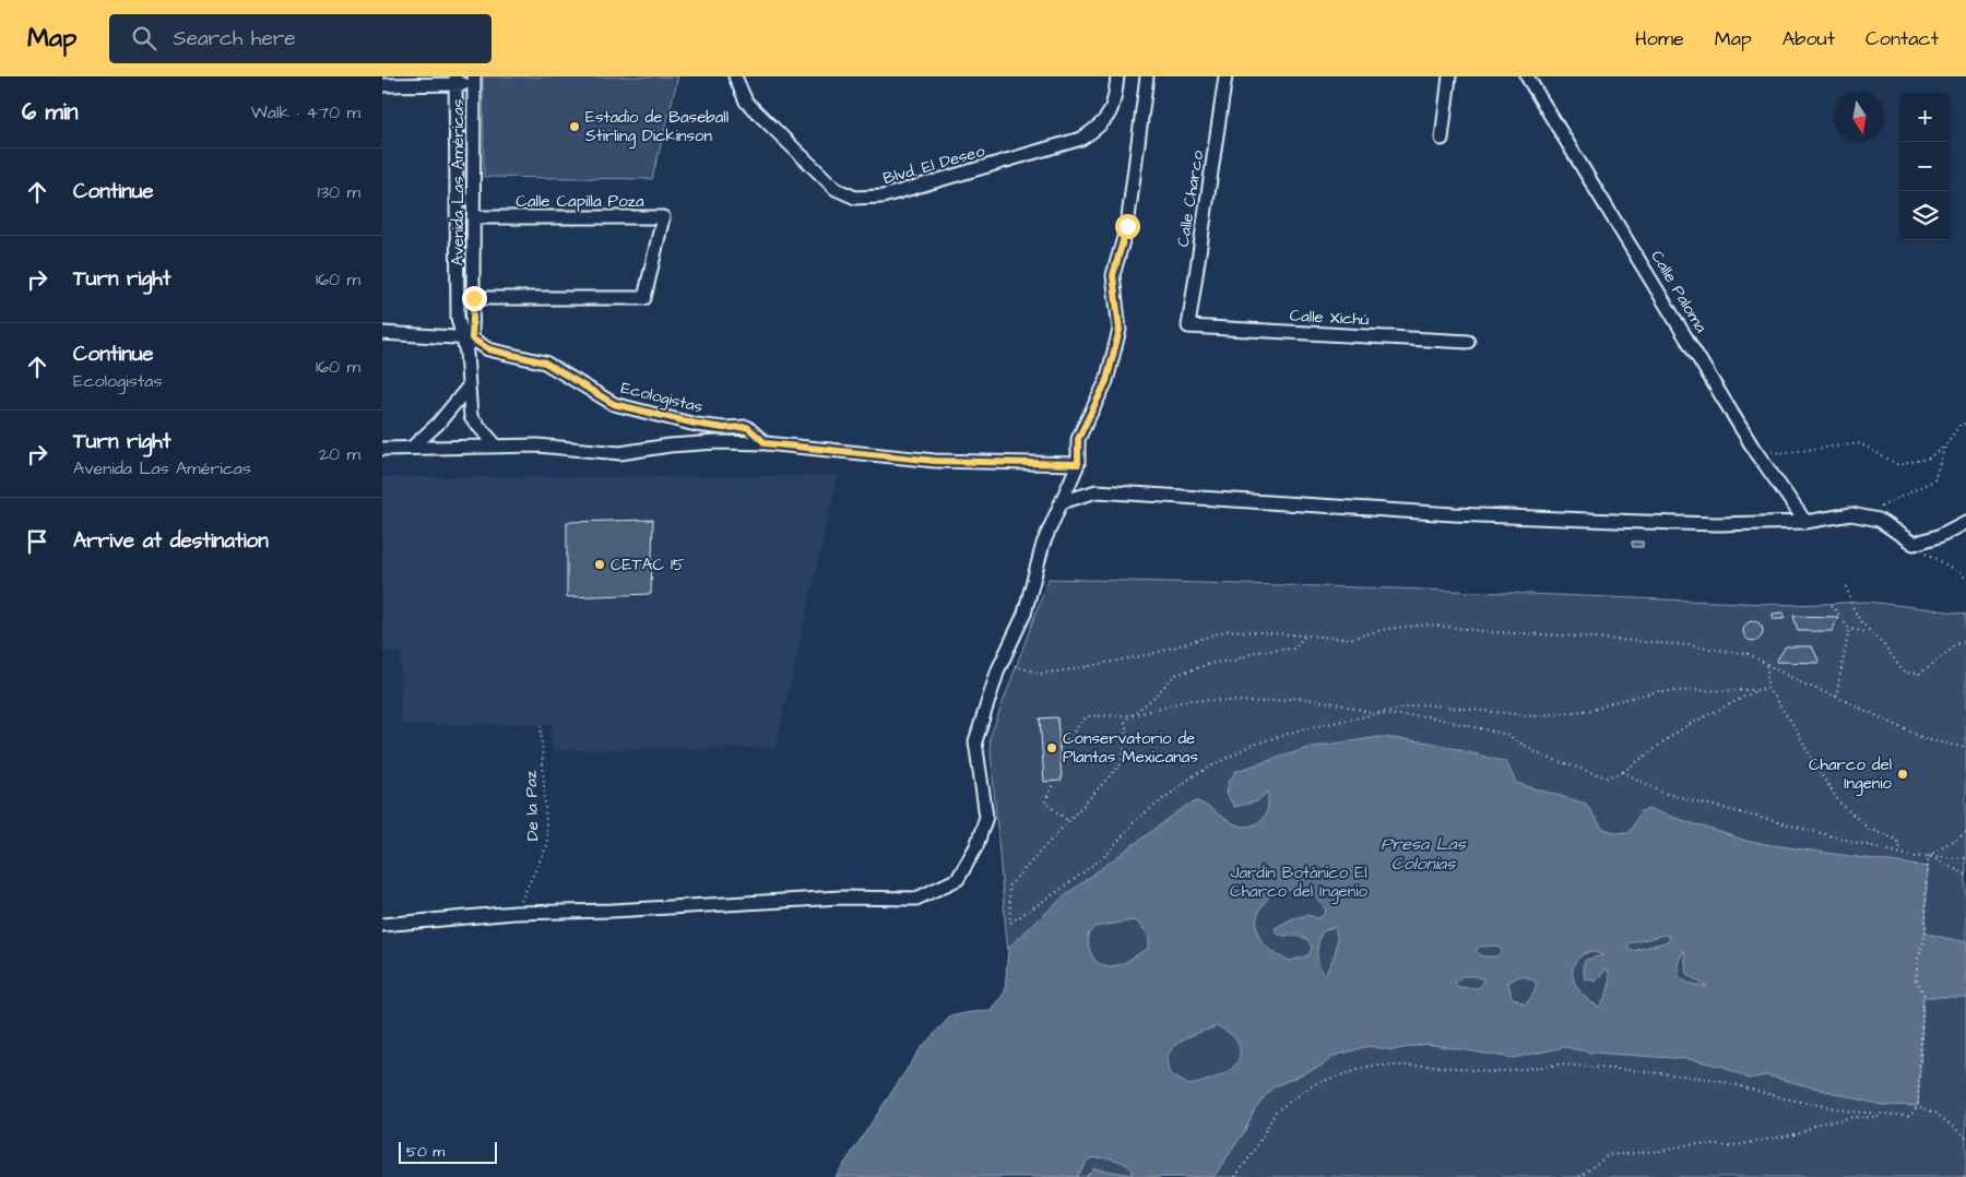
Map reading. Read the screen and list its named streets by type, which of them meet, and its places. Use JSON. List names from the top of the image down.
{
  "streets": {
    "street": [
      "Blvd. El Deseo",
      "Avenida Las Américas",
      "Calle Charco",
      "Calle Capilla Poza",
      "Calle Paloma",
      "Calle Xichú",
      "Ecologistas"
    ],
    "path": ["De la Paz"]
  },
  "crossings": [
    ["Avenida Las Américas", "Calle Capilla Poza"],
    ["Avenida Las Américas", "Ecologistas"],
    ["Calle Charco", "Calle Xichú"]
  ],
  "water": ["Presa Las Colonias"],
  "parks": ["Jardín Botánico El Charco del Ingenio"],
  "places": [
    "Estadio de Baseball Stirling Dickinson",
    "CETAC 15",
    "Conservatorio de Plantas Mexicanas",
    "Charco del Ingenio"
  ],
  "scale_bar": "50 m",
  "north": "bottom",
  "page": {
    "header": "Map",
    "search": "Search here",
    "nav": [
      "Home",
      "Map",
      "About",
      "Contact"
    ],
    "heading": ["6 min", "Walk · 470 m"],
    "map_buttons": ["+", "−"],
    "list": [
      ["Continue", "130 m"],
      ["Turn right", "160 m"],
      ["Continue", "Ecologistas", "160 m"],
      ["Turn right", "Avenida Las Américas", "20 m"],
      "Arrive at destination"
    ],
    "scale": "50 m"
  }
}
